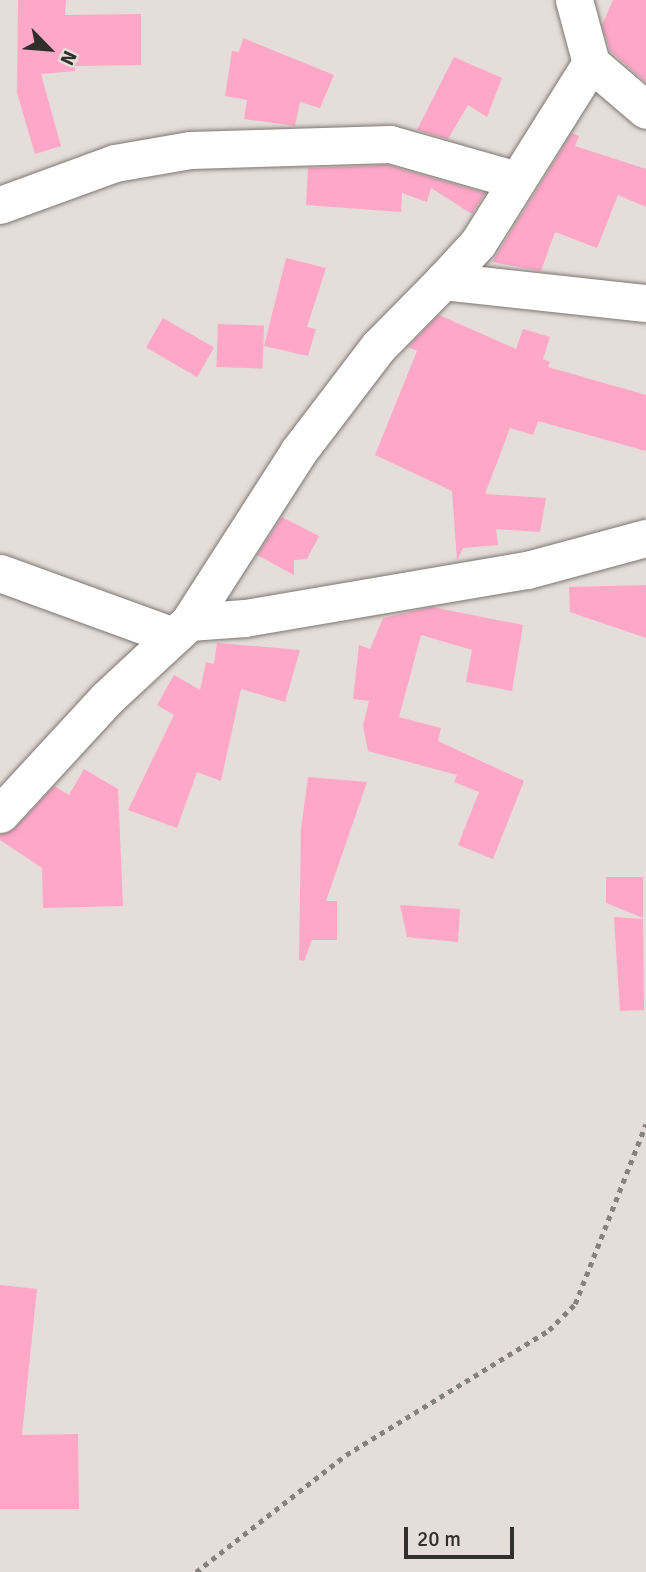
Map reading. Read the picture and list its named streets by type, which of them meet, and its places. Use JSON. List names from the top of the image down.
{
  "scale_bar": "20 m",
  "north": "bottom right"
}
